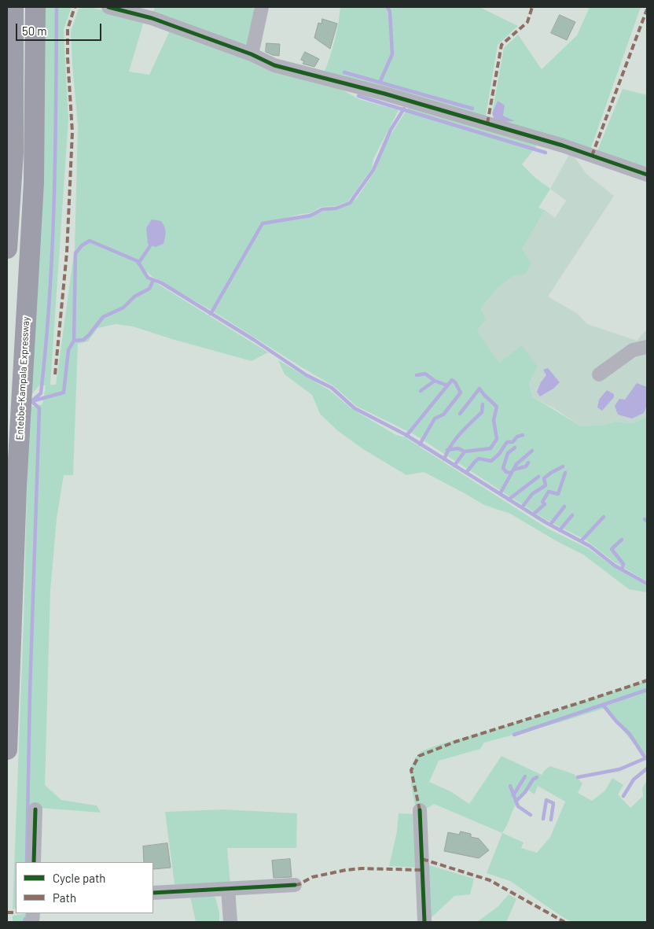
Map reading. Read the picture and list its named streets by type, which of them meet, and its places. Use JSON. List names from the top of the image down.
{
  "streets": {
    "highway": ["Entebbe-Kampala Expressway"]
  },
  "legend": ["Cycle path", "Path"],
  "scale_bar": "50 m"
}
